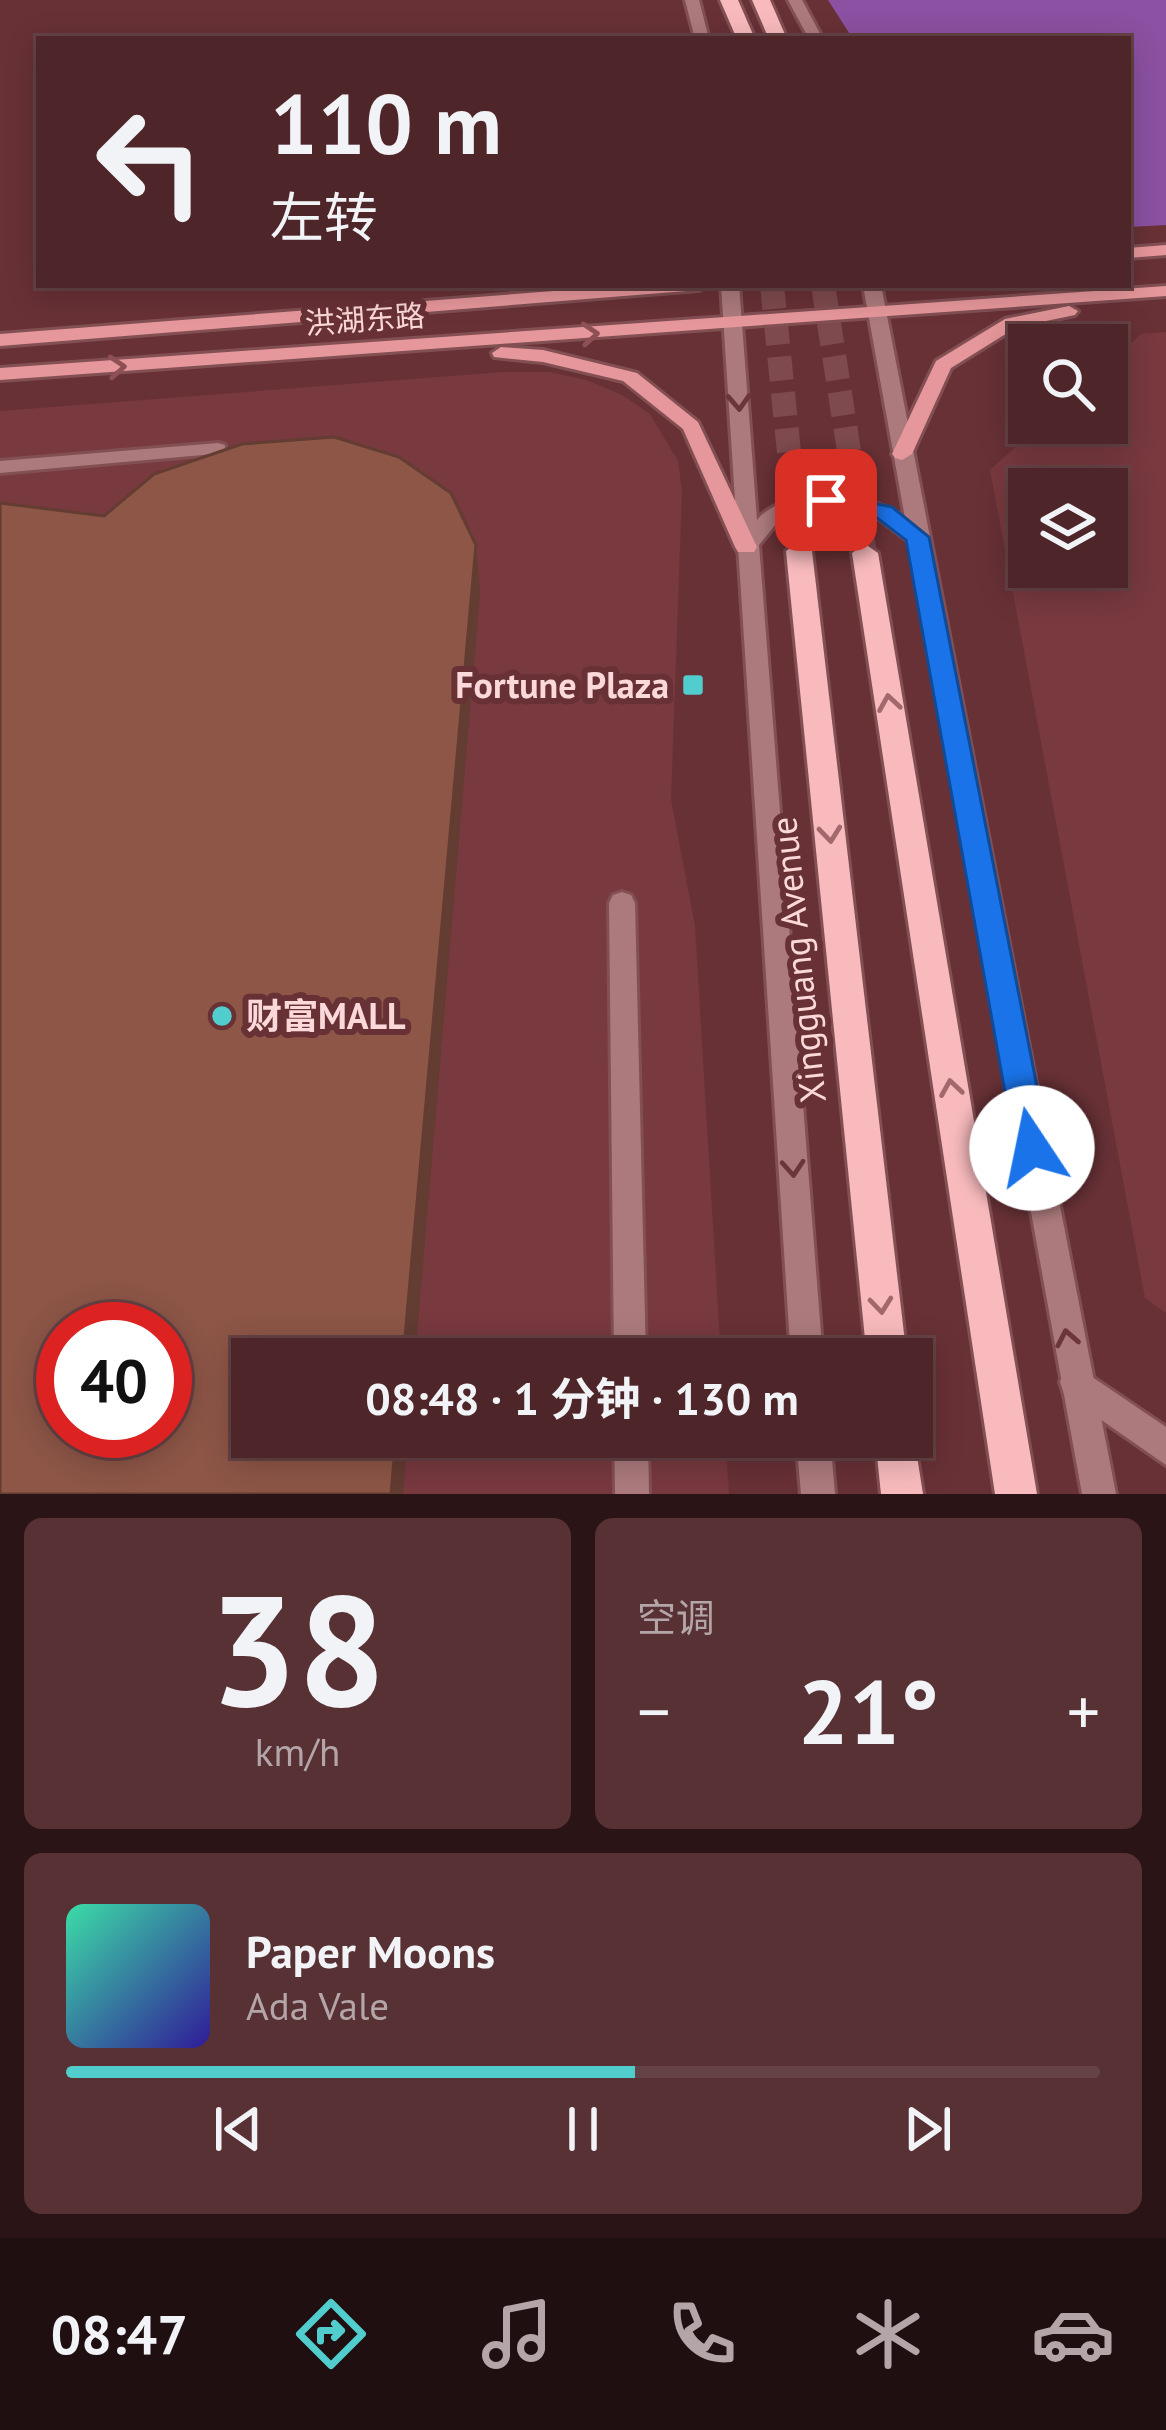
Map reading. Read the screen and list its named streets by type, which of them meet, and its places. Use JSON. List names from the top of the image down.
{
  "streets": {
    "main road": ["洪湖东路", "Xingguang Avenue"]
  },
  "places": {
    "transit": ["Fortune Plaza"],
    "other": ["财富MALL"]
  },
  "page": {
    "turn": ["110 m", "左转"],
    "limit": "40",
    "trip": "08:48 · 1 分钟 · 130 m",
    "tile": [
      ["38", "km/h"],
      "空调"
    ],
    "heat": ["−", "21°", "+"],
    "song": ["Paper Moons", "Ada Vale"],
    "tabs": "08:47"
  }
}
